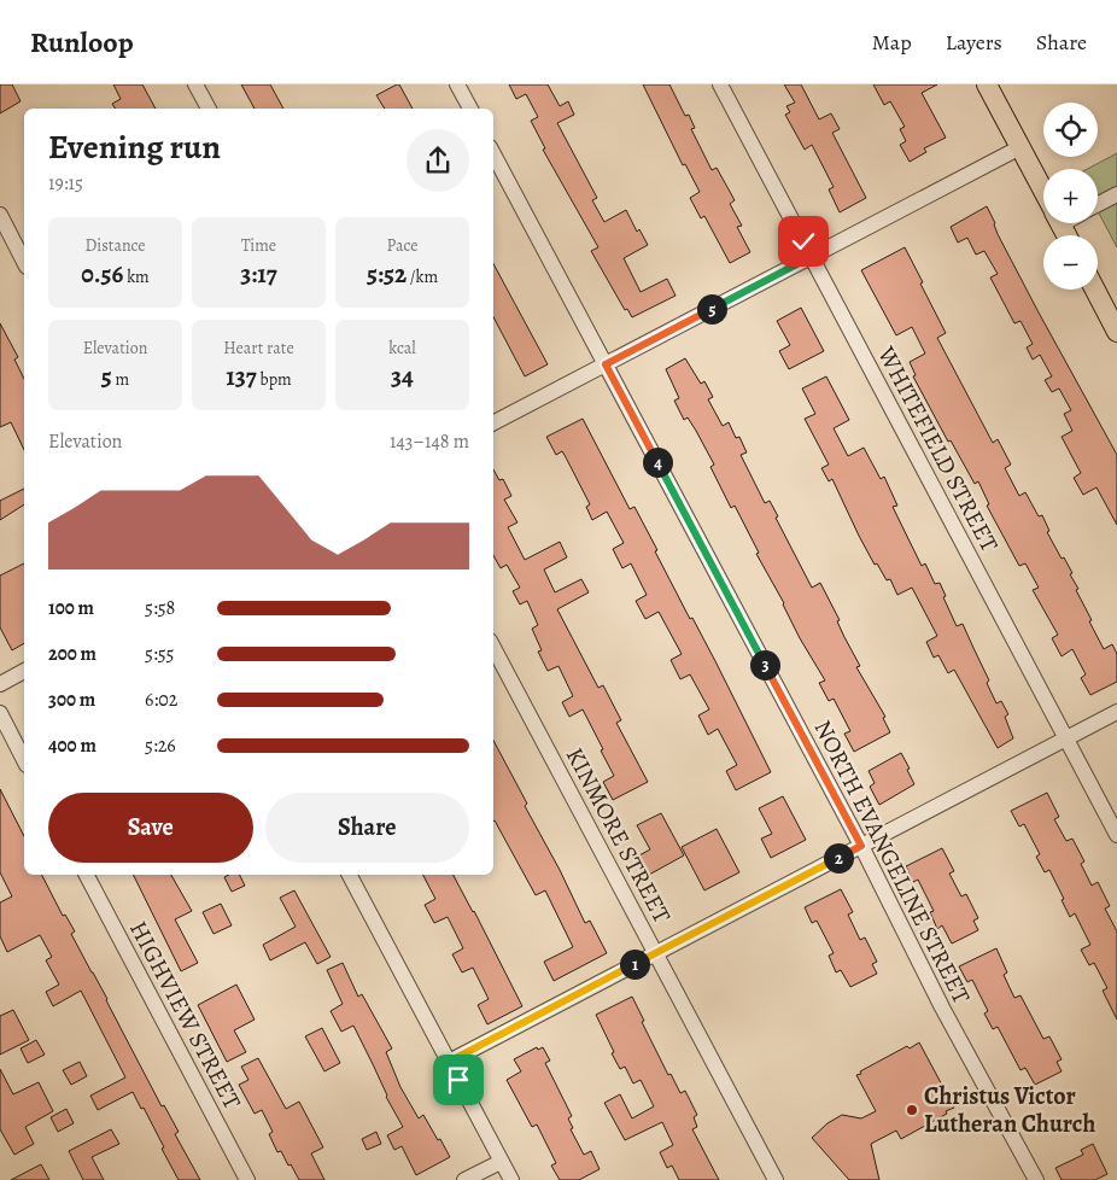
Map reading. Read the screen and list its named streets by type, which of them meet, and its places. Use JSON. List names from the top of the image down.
{
  "streets": {
    "street": [
      "WHITEFIELD STREET",
      "KINMORE STREET",
      "NORTH EVANGELINE STREET",
      "HIGHVIEW STREET"
    ]
  },
  "places": ["Christus Victor Lutheran Church"],
  "page": {
    "header": "Runloop",
    "nav": ["Map", "Layers", "Share"],
    "map_buttons": ["+", "−"],
    "heading": ["Evening run", "19:15"],
    "stats": [
      ["Distance", "0.56 km"],
      ["Time", "3:17"],
      ["Pace", "5:52 /km"],
      ["Elevation", "5 m"],
      ["Heart rate", "137 bpm"],
      ["kcal", "34"]
    ],
    "pins": [
      "5",
      "4",
      "3",
      "2",
      "1"
    ],
    "chart": ["Elevation", "143–148 m"],
    "list": [
      {
        "name": "100 m",
        "note": "5:58"
      },
      {
        "name": "200 m",
        "note": "5:55"
      },
      {
        "name": "300 m",
        "note": "6:02"
      },
      {
        "name": "400 m",
        "note": "5:26"
      }
    ],
    "buttons": ["Save", "Share"]
  }
}
